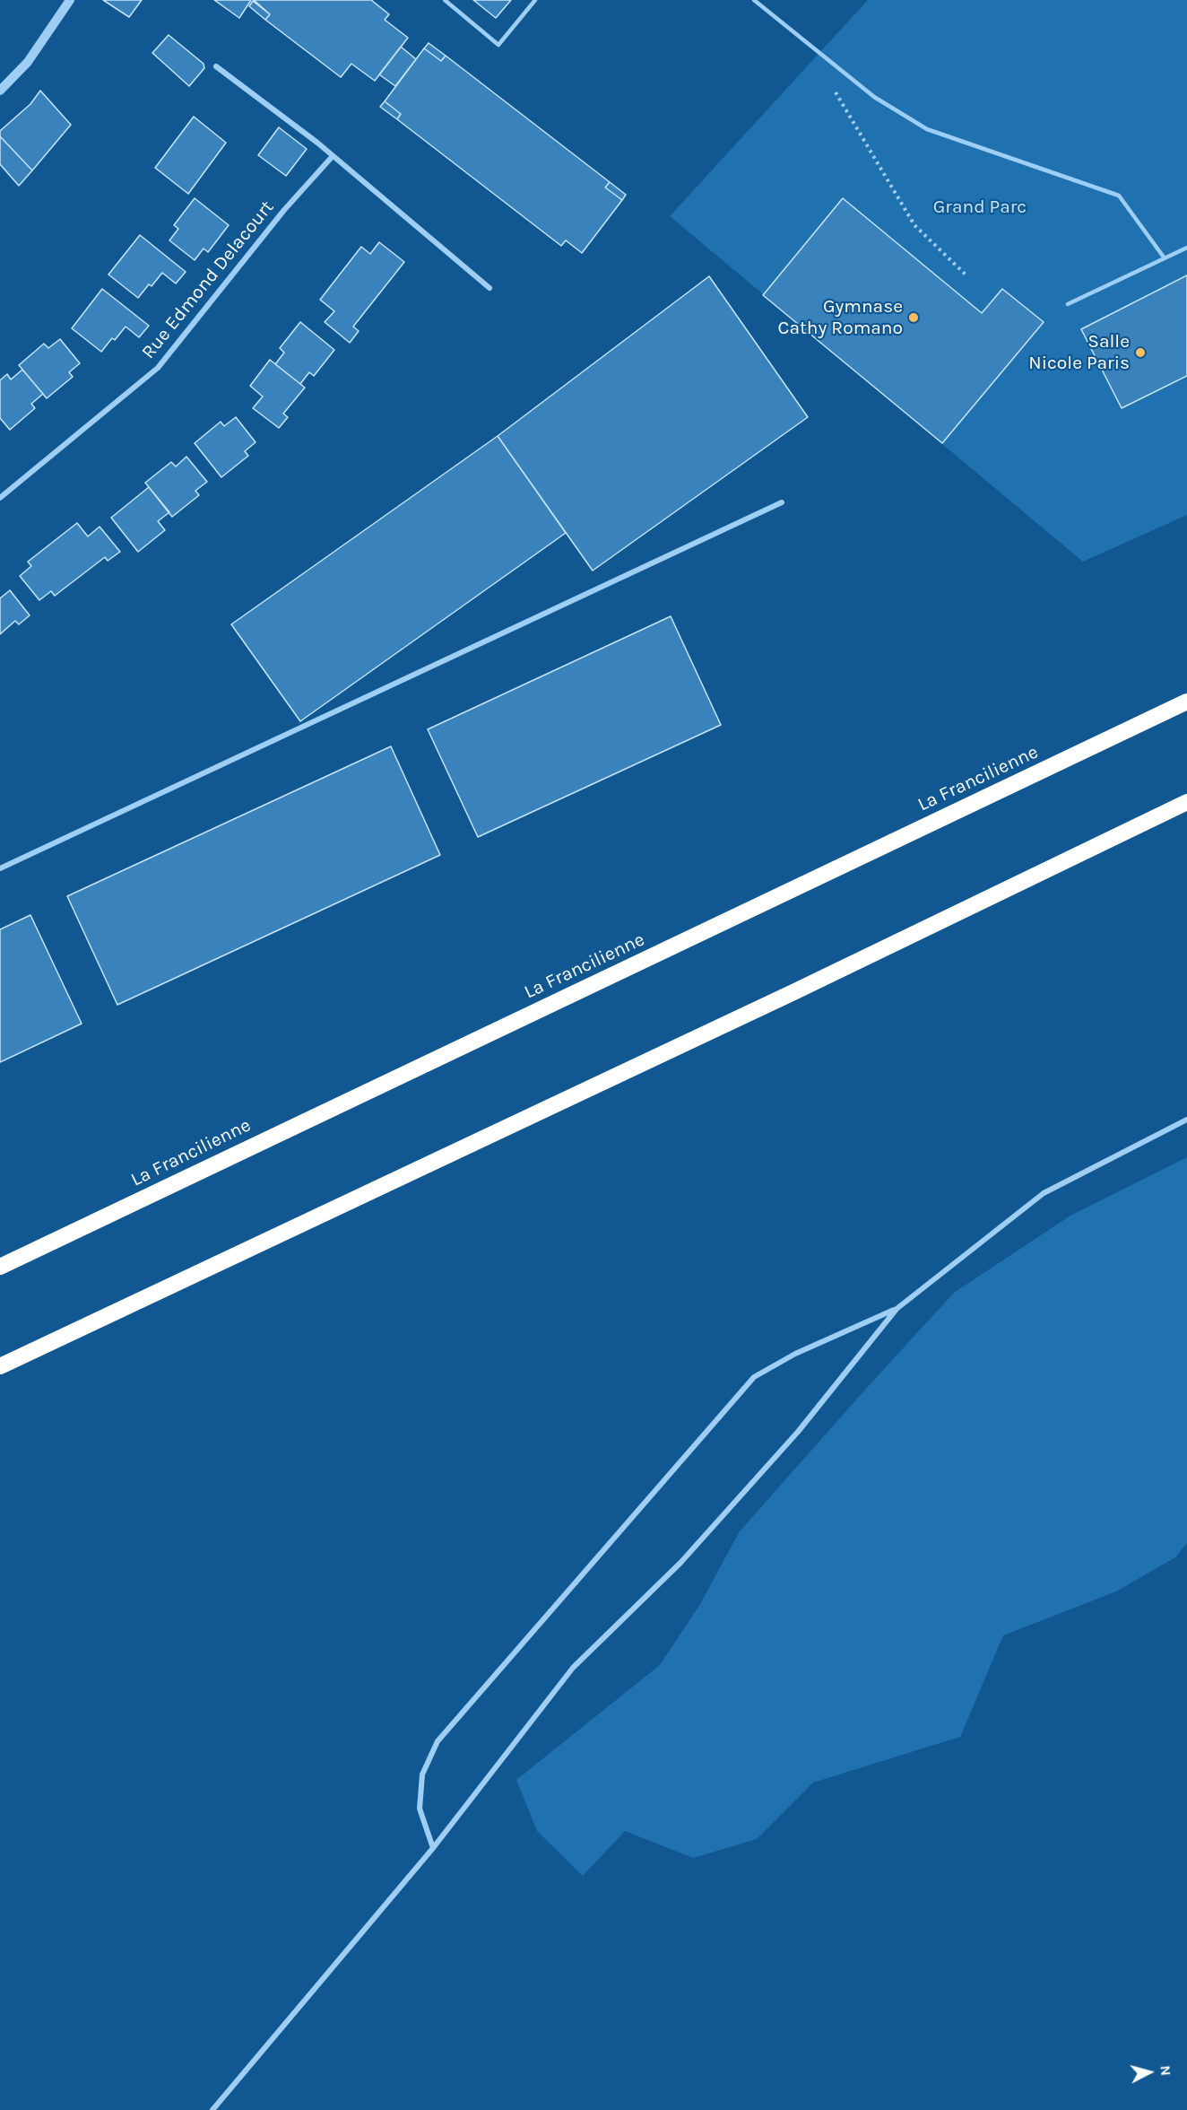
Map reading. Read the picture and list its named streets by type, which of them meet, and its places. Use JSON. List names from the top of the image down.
{
  "streets": {
    "highway": ["La Francilienne"],
    "street": ["Rue Edmond Delacourt"]
  },
  "parks": ["Grand Parc"],
  "places": ["Gymnase Cathy Romano", "Salle Nicole Paris"],
  "north": "right"
}
